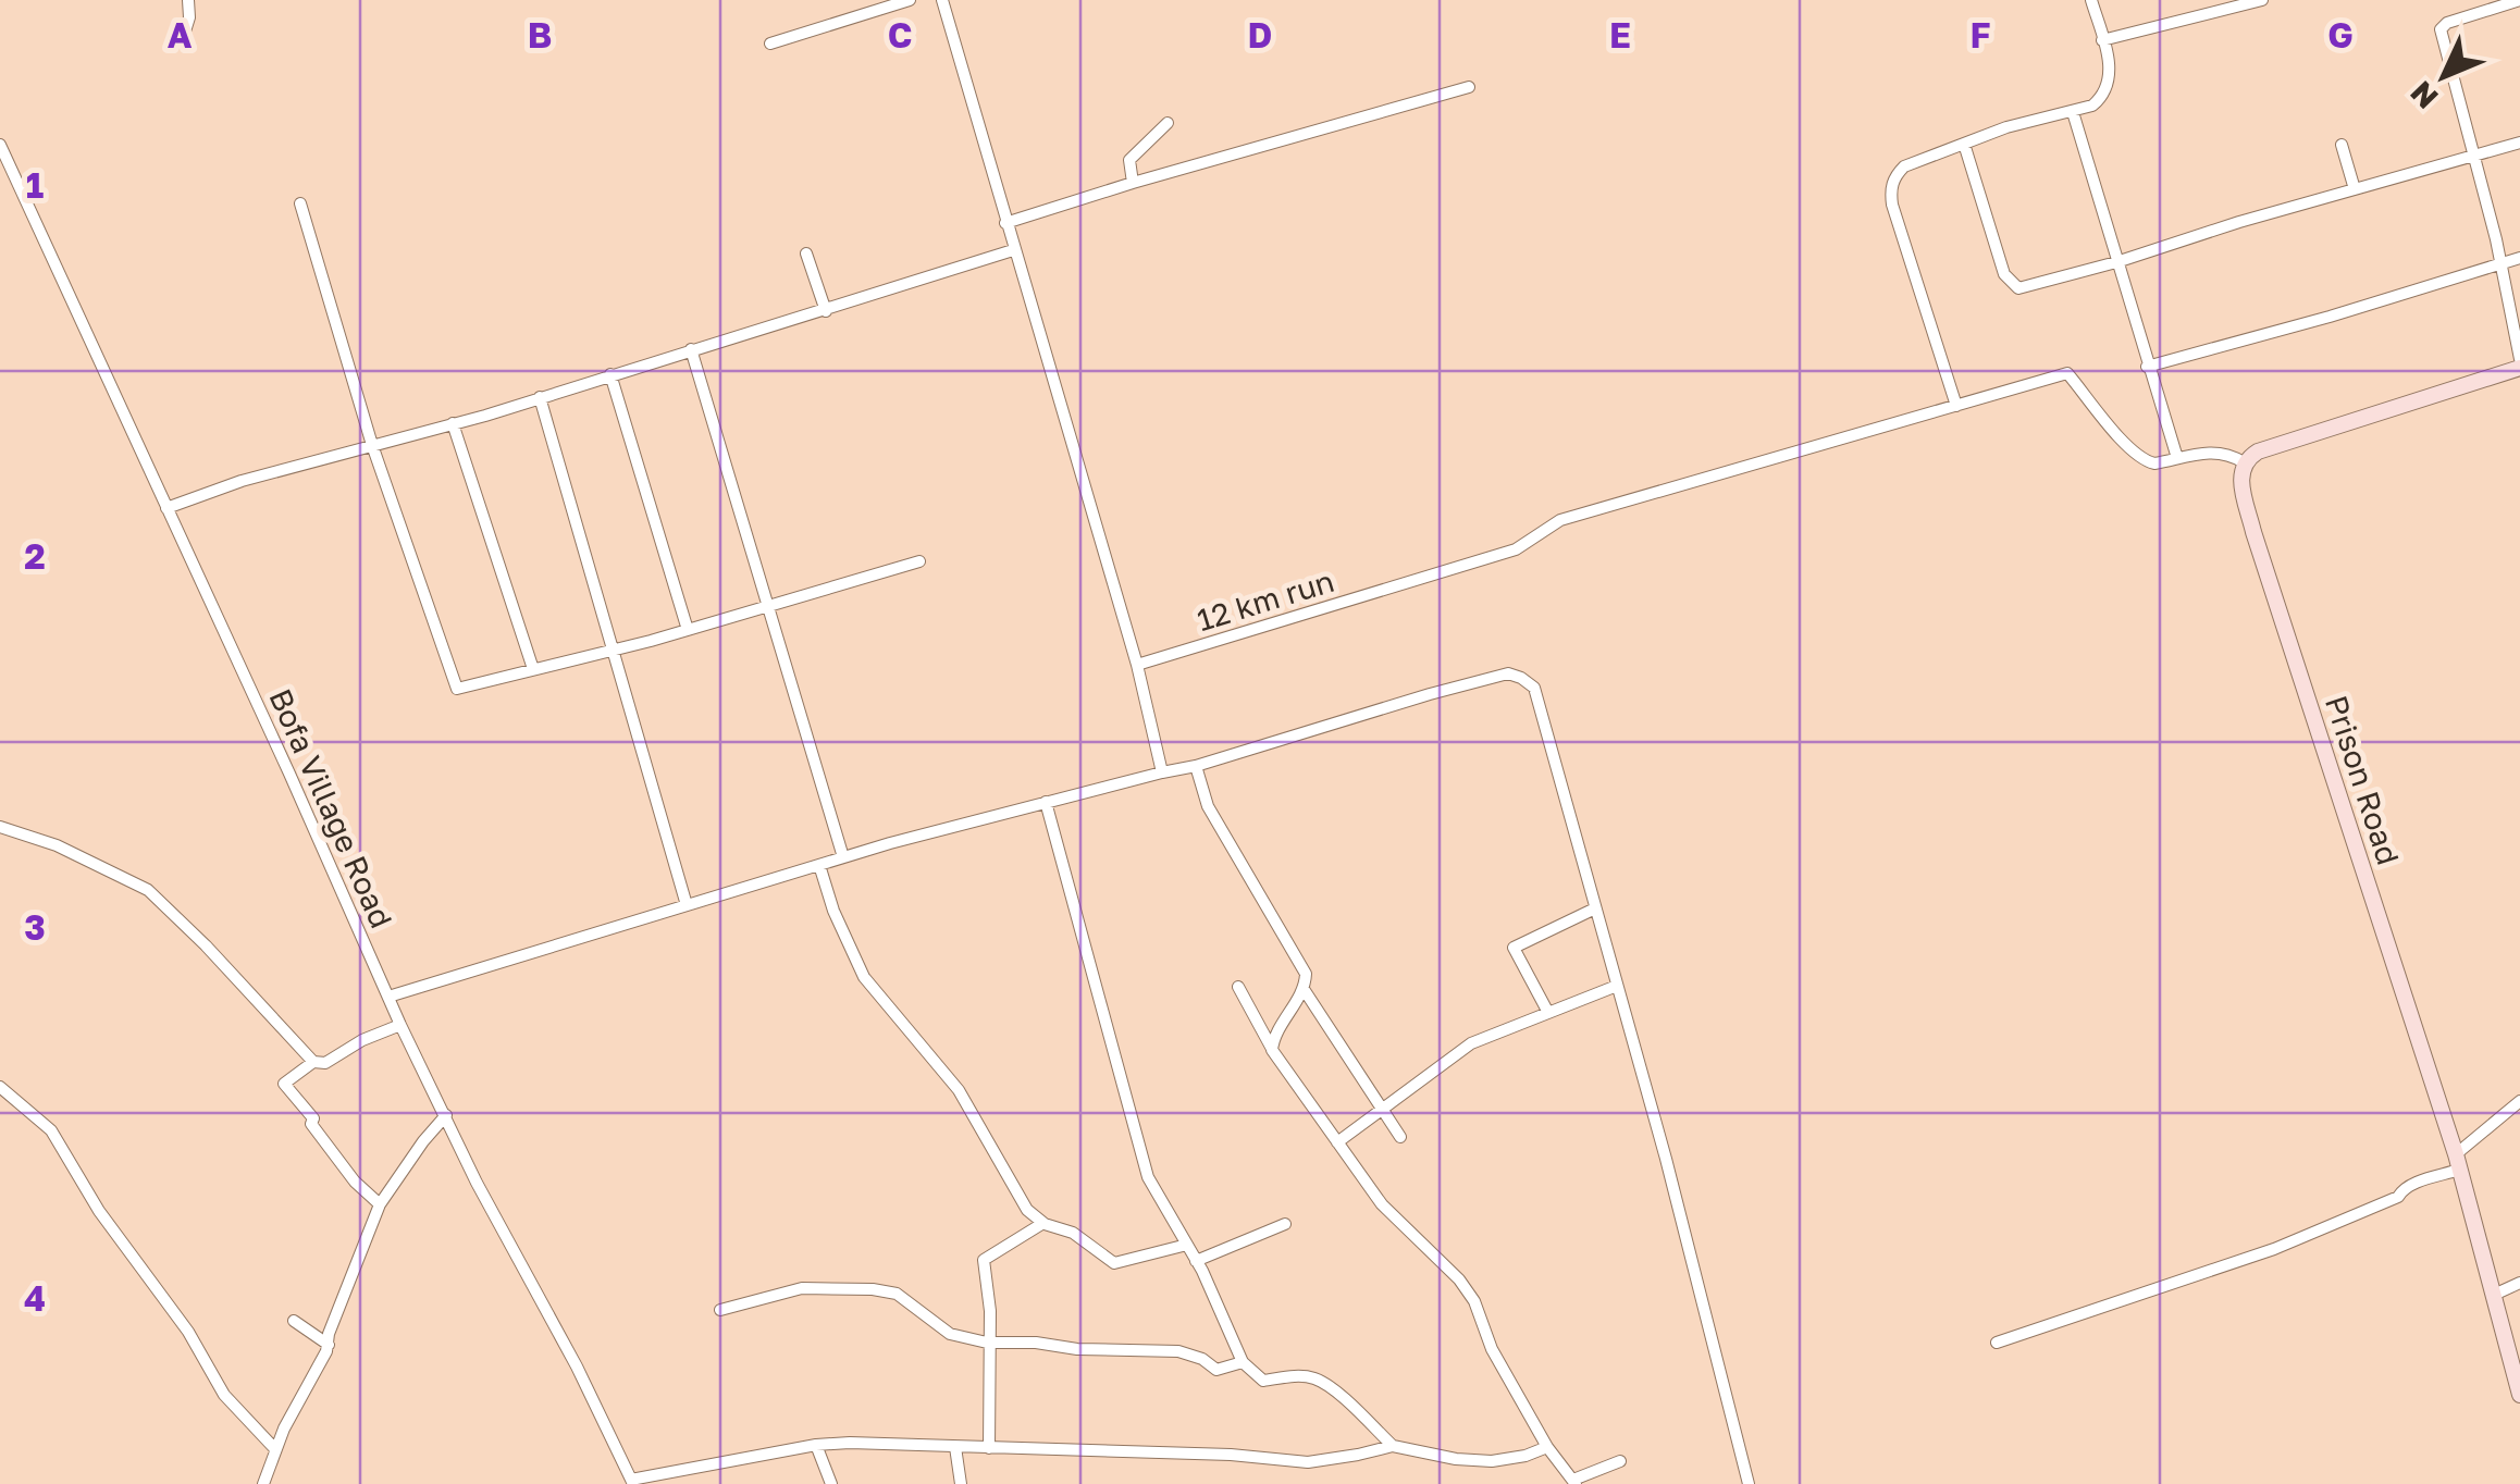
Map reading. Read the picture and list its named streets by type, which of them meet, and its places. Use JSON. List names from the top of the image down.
{
  "streets": {
    "street": ["12 km run", "Prison Road", "Bofa Village Road"]
  },
  "crossings": [
    ["12 km run", "Prison Road"]
  ],
  "north": "bottom left",
  "grid": {
    "columns": [
      "A",
      "B",
      "C",
      "D",
      "E",
      "F",
      "G"
    ],
    "rows": [
      "1",
      "2",
      "3",
      "4"
    ]
  }
}
